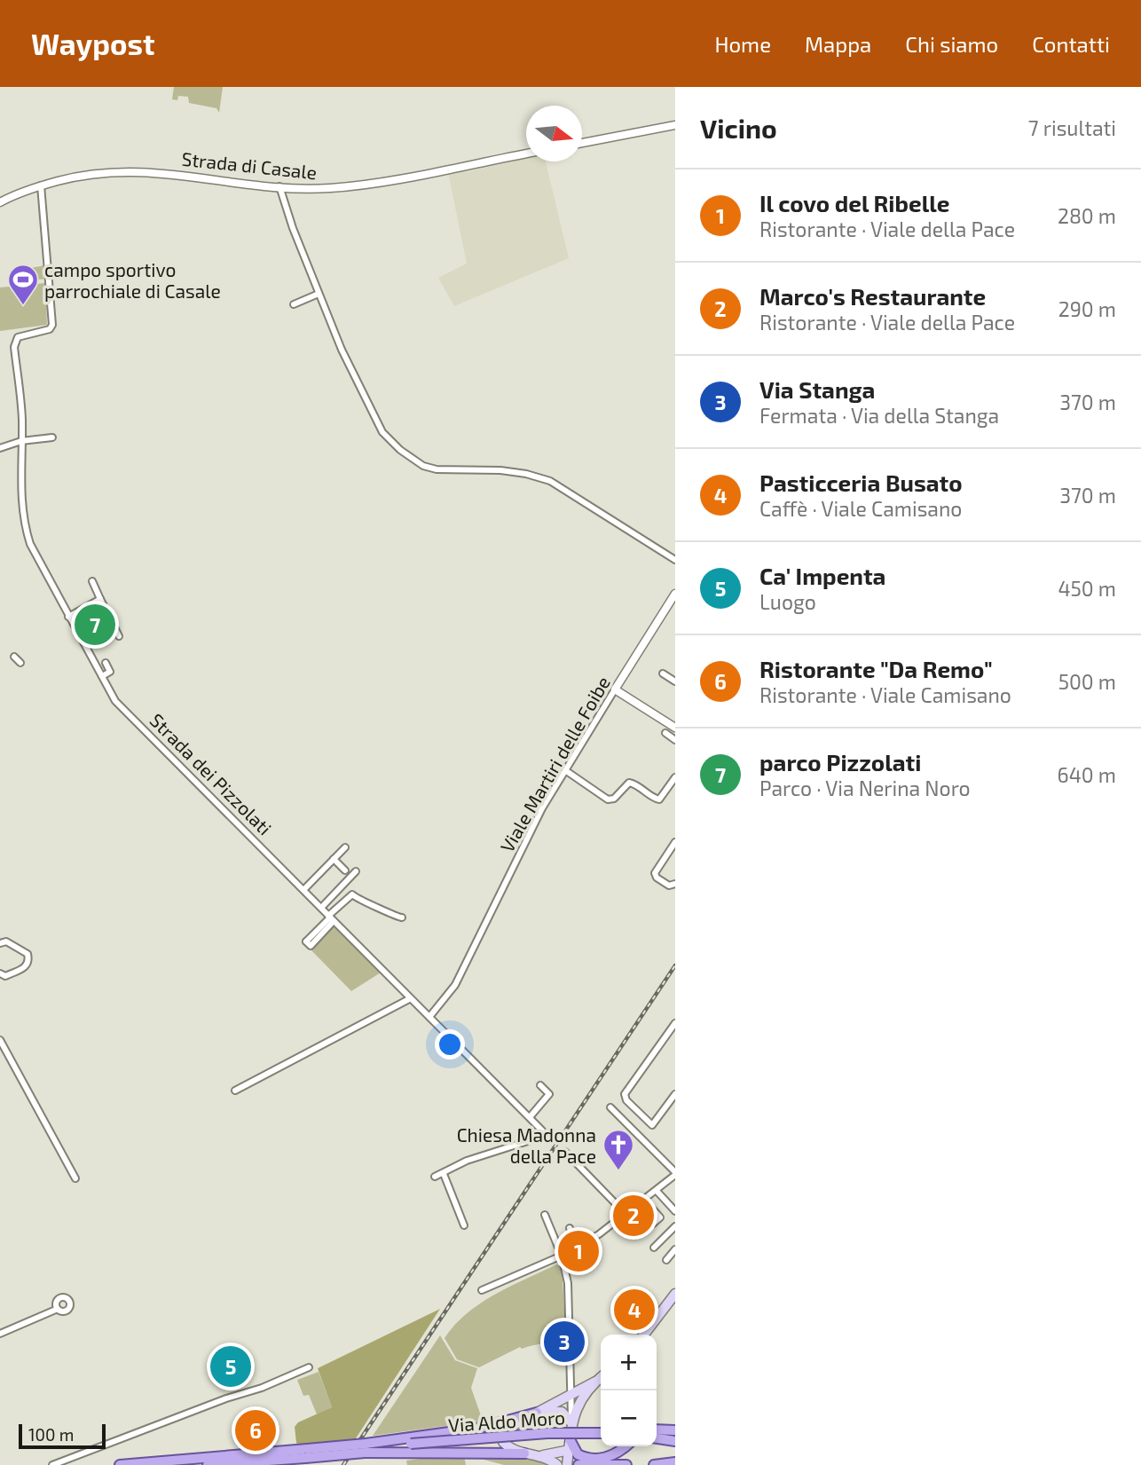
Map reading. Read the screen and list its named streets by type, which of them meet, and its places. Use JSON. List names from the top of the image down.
{
  "streets": {
    "main road": ["Via Aldo Moro"],
    "street": ["Strada di Casale", "Viale Martiri delle Foibe", "Strada dei Pizzolati"]
  },
  "crossings": [
    ["Strada di Casale", "Strada dei Pizzolati"],
    ["Viale Martiri delle Foibe", "Strada dei Pizzolati"]
  ],
  "places": {
    "sports": ["campo sportivo parrochiale di Casale"],
    "church": ["Chiesa Madonna della Pace"]
  },
  "scale_bar": "100 m",
  "north": "right",
  "page": {
    "header": "Waypost",
    "nav": [
      "Home",
      "Mappa",
      "Chi siamo",
      "Contatti"
    ],
    "heading": ["Vicino", "7 risultati"],
    "list": [
      {
        "mark": "1",
        "name": "Il covo del Ribelle",
        "note": "Ristorante · Viale della Pace",
        "value": "280 m"
      },
      {
        "mark": "2",
        "name": "Marco's Restaurante",
        "note": "Ristorante · Viale della Pace",
        "value": "290 m"
      },
      {
        "mark": "3",
        "name": "Via Stanga",
        "note": "Fermata · Via della Stanga",
        "value": "370 m"
      },
      {
        "mark": "4",
        "name": "Pasticceria Busato",
        "note": "Caffè · Viale Camisano",
        "value": "370 m"
      },
      {
        "mark": "5",
        "name": "Ca' Impenta",
        "note": "Luogo",
        "value": "450 m"
      },
      {
        "mark": "6",
        "name": "Ristorante \"Da Remo\"",
        "note": "Ristorante · Viale Camisano",
        "value": "500 m"
      },
      {
        "mark": "7",
        "name": "parco Pizzolati",
        "note": "Parco · Via Nerina Noro",
        "value": "640 m"
      }
    ],
    "pins": [
      "7",
      "2",
      "1",
      "4",
      "3",
      "5",
      "6"
    ],
    "map_buttons": ["+", "−"],
    "scale": "100 m"
  }
}
